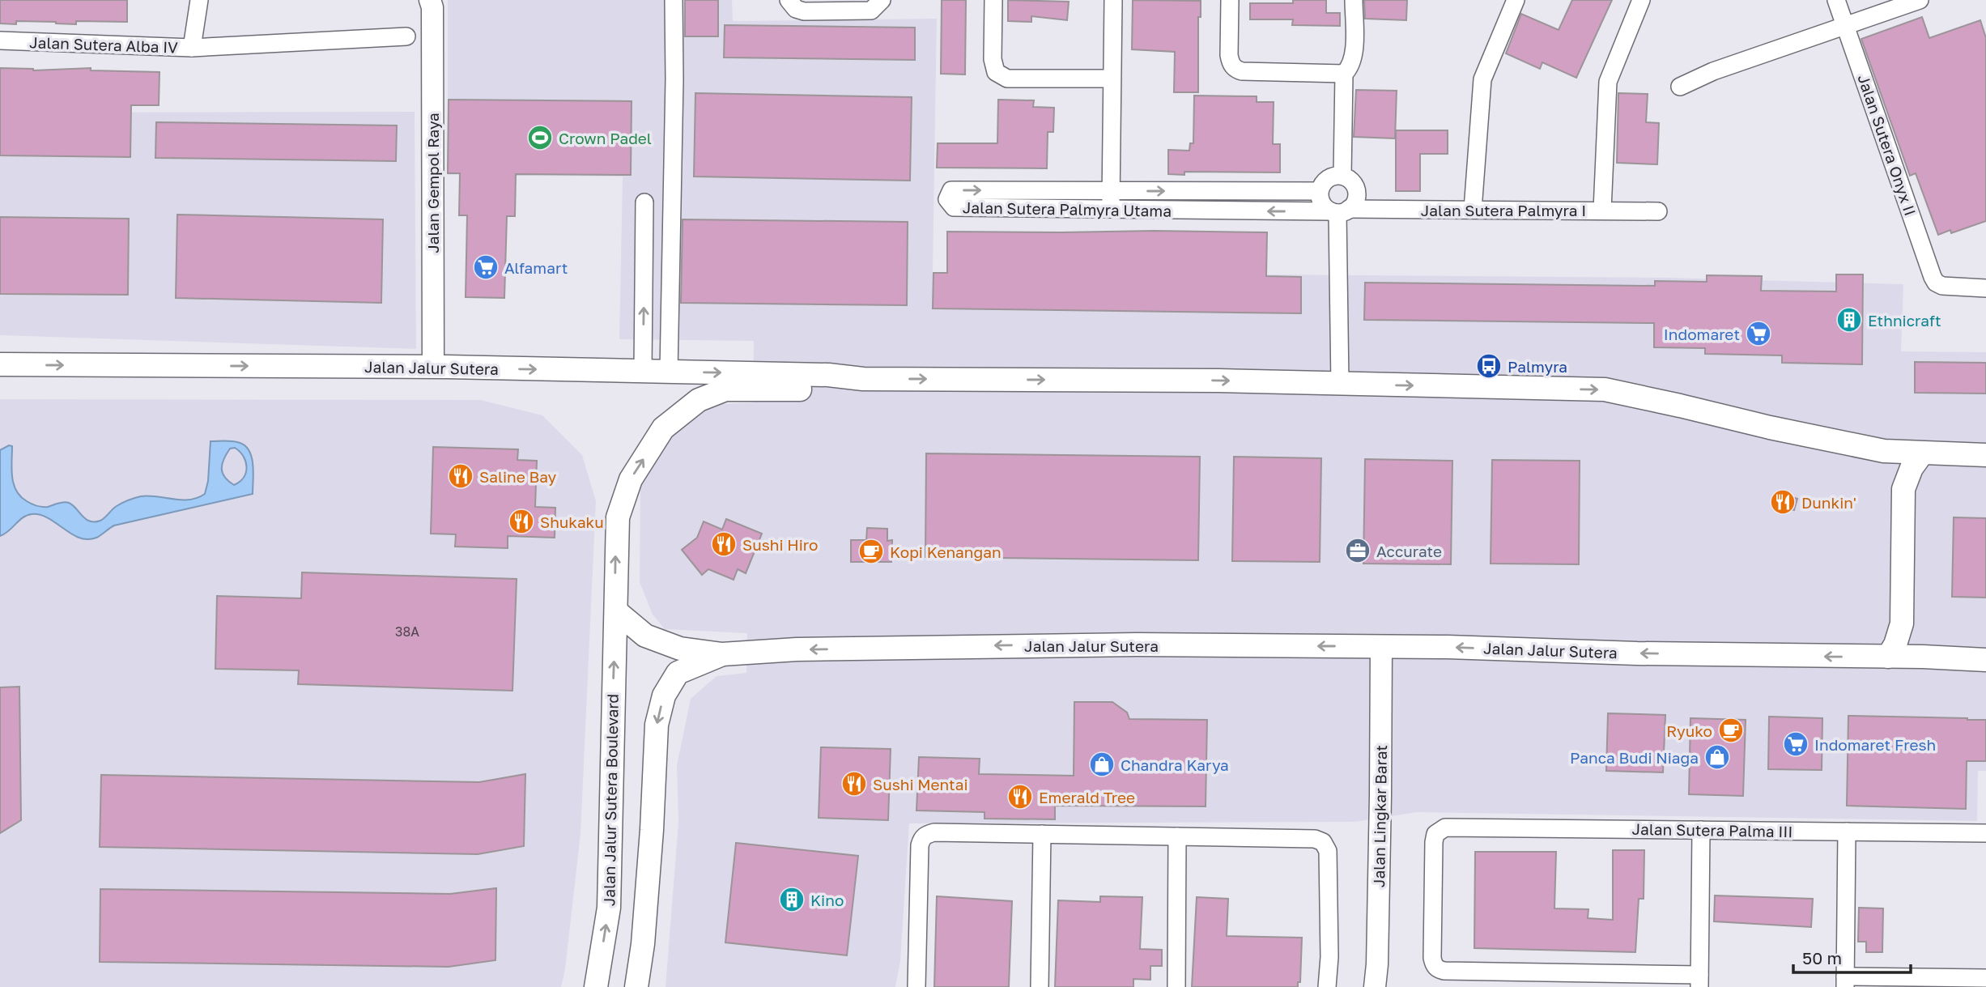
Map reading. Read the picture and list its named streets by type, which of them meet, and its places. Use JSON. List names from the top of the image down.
{
  "streets": {
    "main road": ["Jalan Jalur Sutera", "Jalan Jalur Sutera Boulevard"],
    "street": [
      "Jalan Sutera Alba IV",
      "Jalan Sutera Onyx II",
      "Jalan Gempol Raya",
      "Jalan Sutera Palmyra Utama",
      "Jalan Sutera Palmyra I",
      "Jalan Lingkar Barat",
      "Jalan Sutera Palma III"
    ]
  },
  "crossings": [
    ["Jalan Gempol Raya", "Jalan Jalur Sutera"],
    ["Jalan Sutera Palmyra Utama", "Jalan Sutera Palmyra I"],
    ["Jalan Jalur Sutera", "Jalan Jalur Sutera Boulevard"],
    ["Jalan Jalur Sutera", "Jalan Lingkar Barat"]
  ],
  "places": {
    "sports": ["Crown Padel"],
    "supermarket": ["Alfamart", "Indomaret", "Indomaret Fresh"],
    "building": ["Ethnicraft", "Kino"],
    "bus stop": ["Palmyra"],
    "restaurant": [
      "Saline Bay",
      "Dunkin'",
      "Shukaku",
      "Sushi Hiro",
      "Sushi Mentai",
      "Emerald Tree"
    ],
    "office": ["Accurate"],
    "cafe": ["Kopi Kenangan", "Ryuko"],
    "shop": ["Panca Budi Niaga", "Chandra Karya"]
  },
  "house_numbers": ["38A"],
  "scale_bar": "50 m"
}
